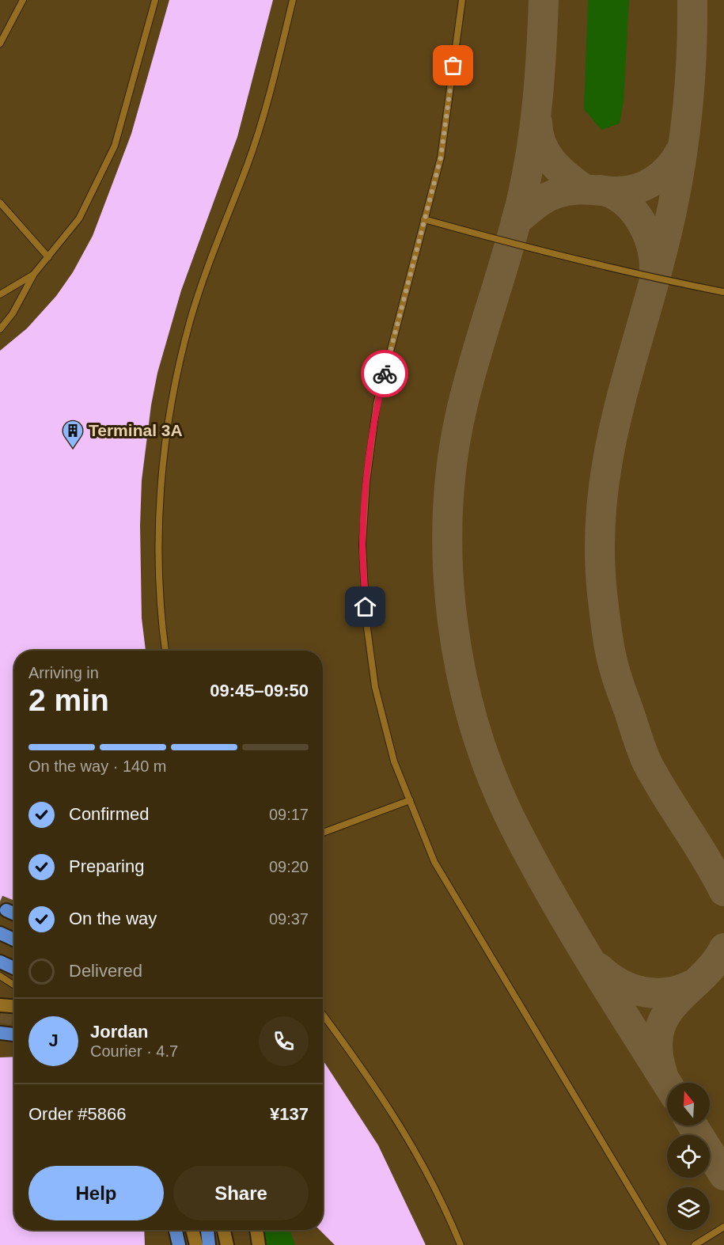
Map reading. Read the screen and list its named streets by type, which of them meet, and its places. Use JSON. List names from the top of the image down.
{
  "places": {
    "building": ["Terminal 3A"]
  },
  "north": "top",
  "page": {
    "heading": ["2 min", "Arriving in", "09:45–09:50"],
    "panel": [
      "Jordan",
      "Courier · 4.7",
      "Order #5866",
      "¥137"
    ],
    "bar": "On the way · 140 m",
    "list": [
      ["Confirmed", "09:17"],
      ["Preparing", "09:20"],
      ["On the way", "09:37"],
      "Delivered"
    ],
    "round": "J",
    "buttons": ["Help", "Share"]
  }
}
